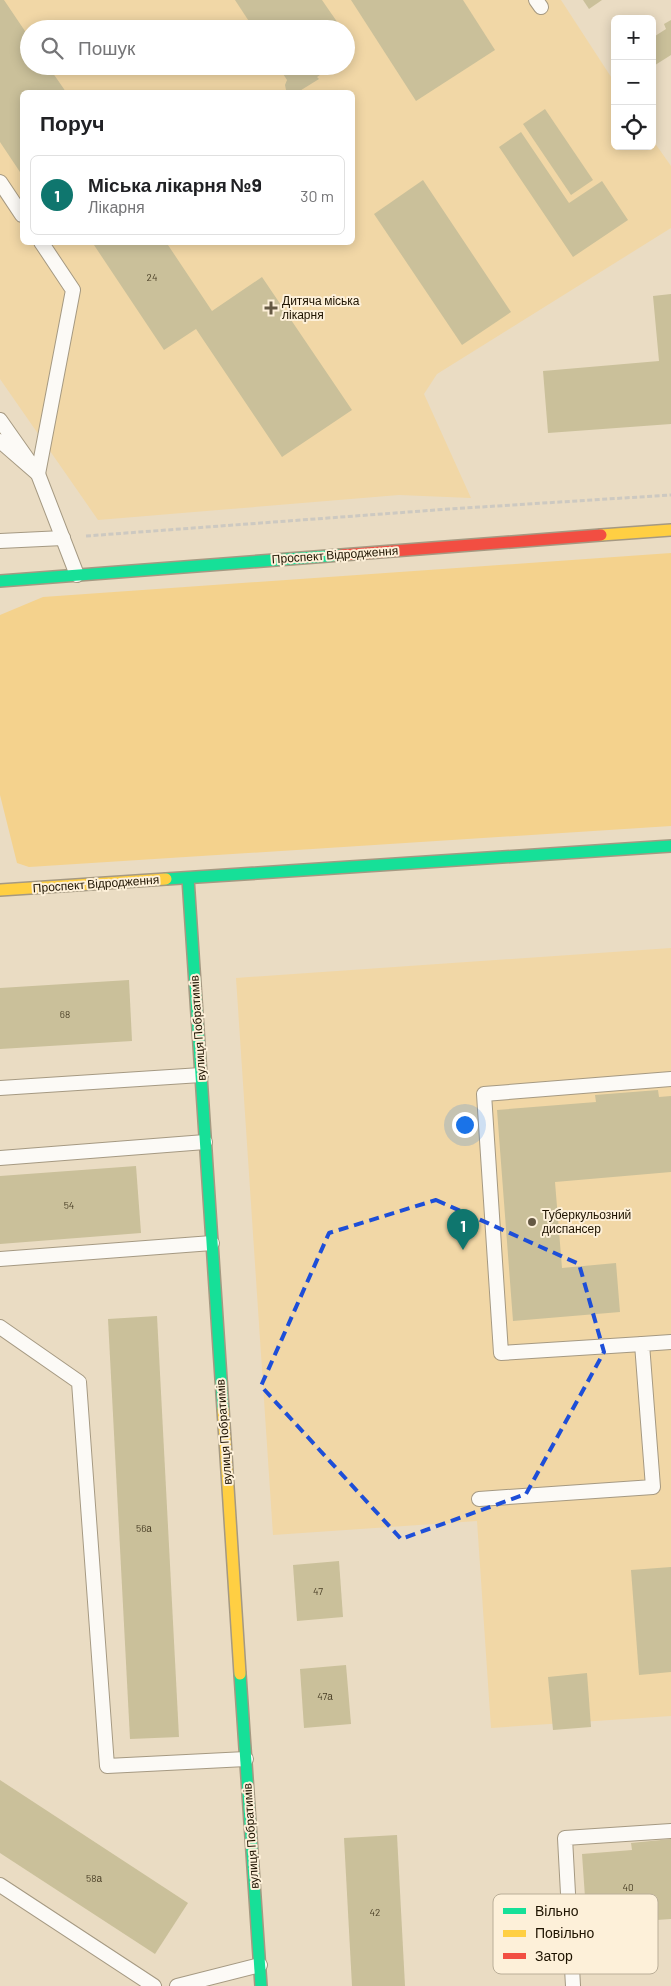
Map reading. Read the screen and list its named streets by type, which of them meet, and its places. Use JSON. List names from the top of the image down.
{
  "streets": {
    "main road": ["Проспект Відродження", "вулиця Побратимів"]
  },
  "crossings": [
    ["Проспект Відродження", "вулиця Побратимів"]
  ],
  "places": {
    "health": ["Дитяча міська лікарня"],
    "other": ["Туберкульозний диспансер"]
  },
  "house_numbers": [
    "24",
    "68",
    "54",
    "56а",
    "47",
    "47а",
    "58а",
    "40",
    "42"
  ],
  "legend": ["Вільно", "Повільно", "Затор"],
  "page": {
    "map_buttons": ["+", "−"],
    "search": "Пошук",
    "heading": "Поруч",
    "list": [
      {
        "mark": "1",
        "name": "Міська лікарня №9",
        "note": "Лікарня",
        "value": "30 m"
      }
    ],
    "pins": "1"
  }
}
